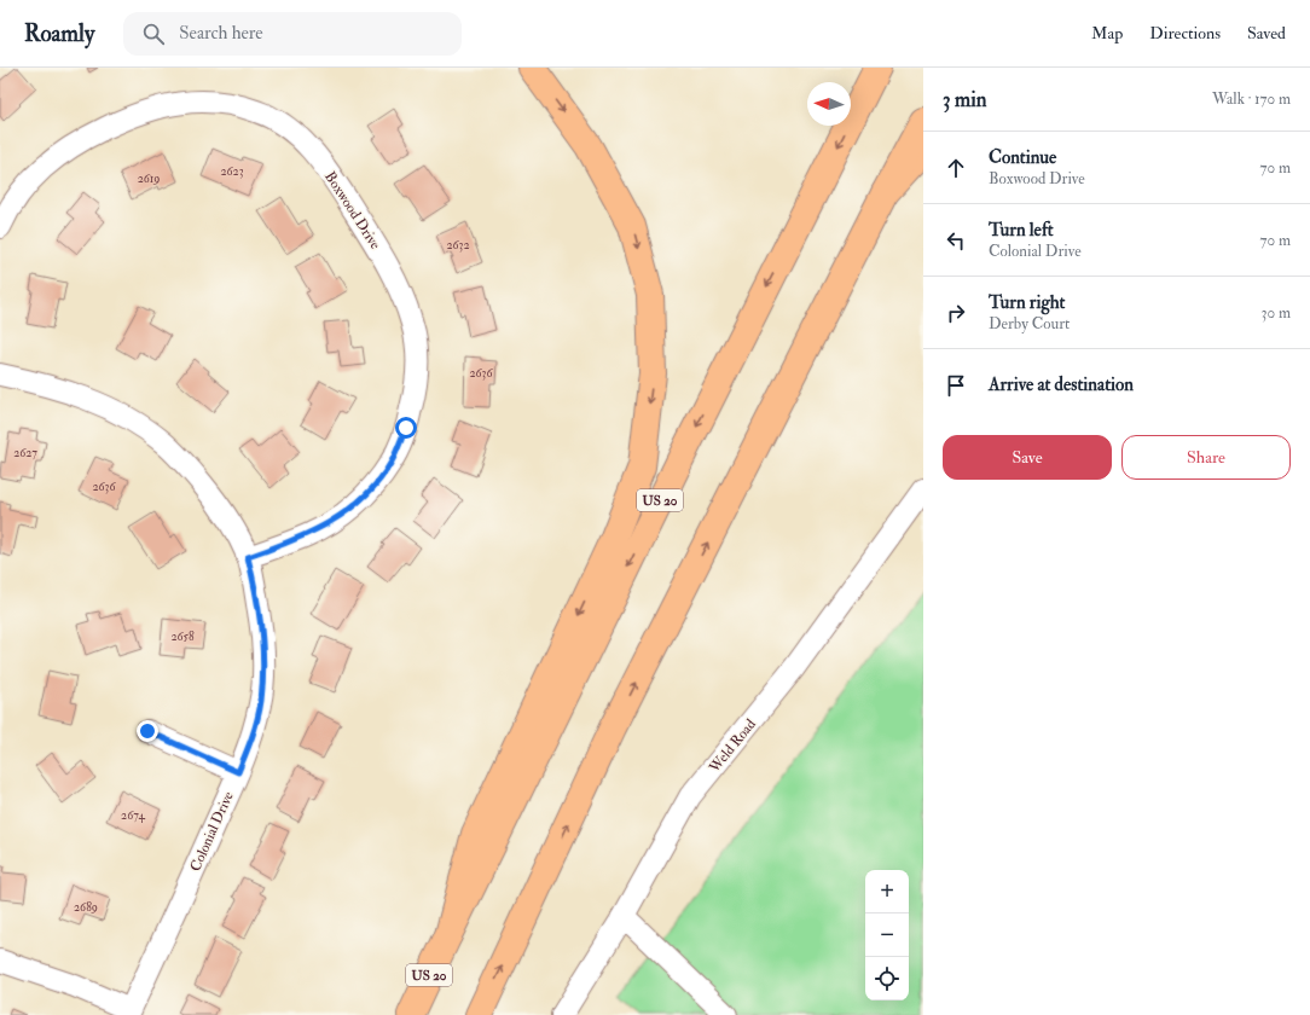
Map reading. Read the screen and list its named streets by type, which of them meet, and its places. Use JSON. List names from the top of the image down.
{
  "streets": {
    "main road": ["US 20"],
    "street": ["Boxwood Drive", "Weld Road", "Colonial Drive"]
  },
  "crossings": [
    ["Boxwood Drive", "Colonial Drive"]
  ],
  "house_numbers": [
    "2623",
    "2619",
    "2632",
    "2636",
    "2627",
    "2636",
    "2658",
    "2674",
    "2689"
  ],
  "north": "left",
  "page": {
    "header": "Roamly",
    "search": "Search here",
    "nav": ["Map", "Directions", "Saved"],
    "heading": ["3 min", "Walk · 170 m"],
    "list": [
      ["Continue", "Boxwood Drive", "70 m"],
      ["Turn left", "Colonial Drive", "70 m"],
      ["Turn right", "Derby Court", "30 m"],
      "Arrive at destination"
    ],
    "buttons": ["Save", "Share"],
    "map_buttons": ["+", "−"]
  }
}
